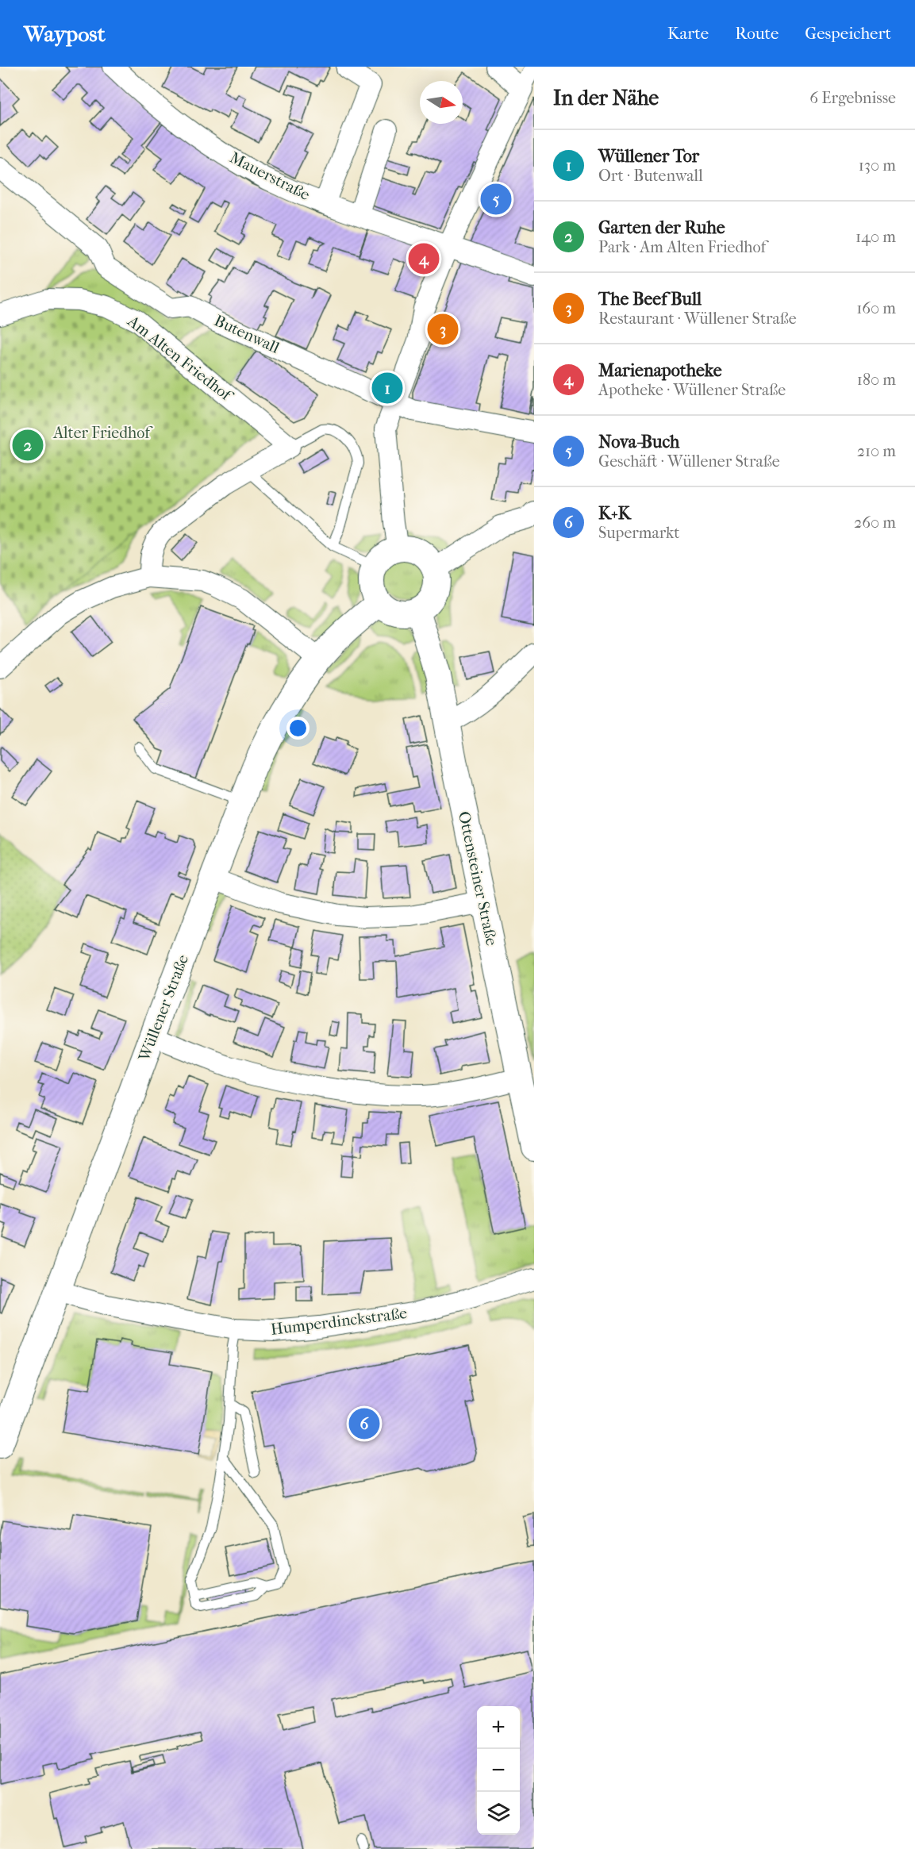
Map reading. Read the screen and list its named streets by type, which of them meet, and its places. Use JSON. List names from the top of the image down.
{
  "streets": {
    "street": [
      "Mauerstraße",
      "Butenwall",
      "Am Alten Friedhof",
      "Ottensteiner Straße",
      "Wüllener Straße",
      "Humperdinckstraße"
    ]
  },
  "crossings": [
    ["Ottensteiner Straße", "Wüllener Straße"],
    ["Wüllener Straße", "Humperdinckstraße"]
  ],
  "parks": ["Alter Friedhof"],
  "north": "right",
  "page": {
    "header": "Waypost",
    "nav": ["Karte", "Route", "Gespeichert"],
    "heading": ["In der Nähe", "6 Ergebnisse"],
    "list": [
      {
        "mark": "1",
        "name": "Wüllener Tor",
        "note": "Ort · Butenwall",
        "value": "130 m"
      },
      {
        "mark": "2",
        "name": "Garten der Ruhe",
        "note": "Park · Am Alten Friedhof",
        "value": "140 m"
      },
      {
        "mark": "3",
        "name": "The Beef Bull",
        "note": "Restaurant · Wüllener Straße",
        "value": "160 m"
      },
      {
        "mark": "4",
        "name": "Marienapotheke",
        "note": "Apotheke · Wüllener Straße",
        "value": "180 m"
      },
      {
        "mark": "5",
        "name": "Nova-Buch",
        "note": "Geschäft · Wüllener Straße",
        "value": "210 m"
      },
      {
        "mark": "6",
        "name": "K+K",
        "note": "Supermarkt",
        "value": "260 m"
      }
    ],
    "pins": [
      "5",
      "4",
      "3",
      "1",
      "2",
      "6"
    ],
    "map_buttons": ["+", "−"]
  }
}
